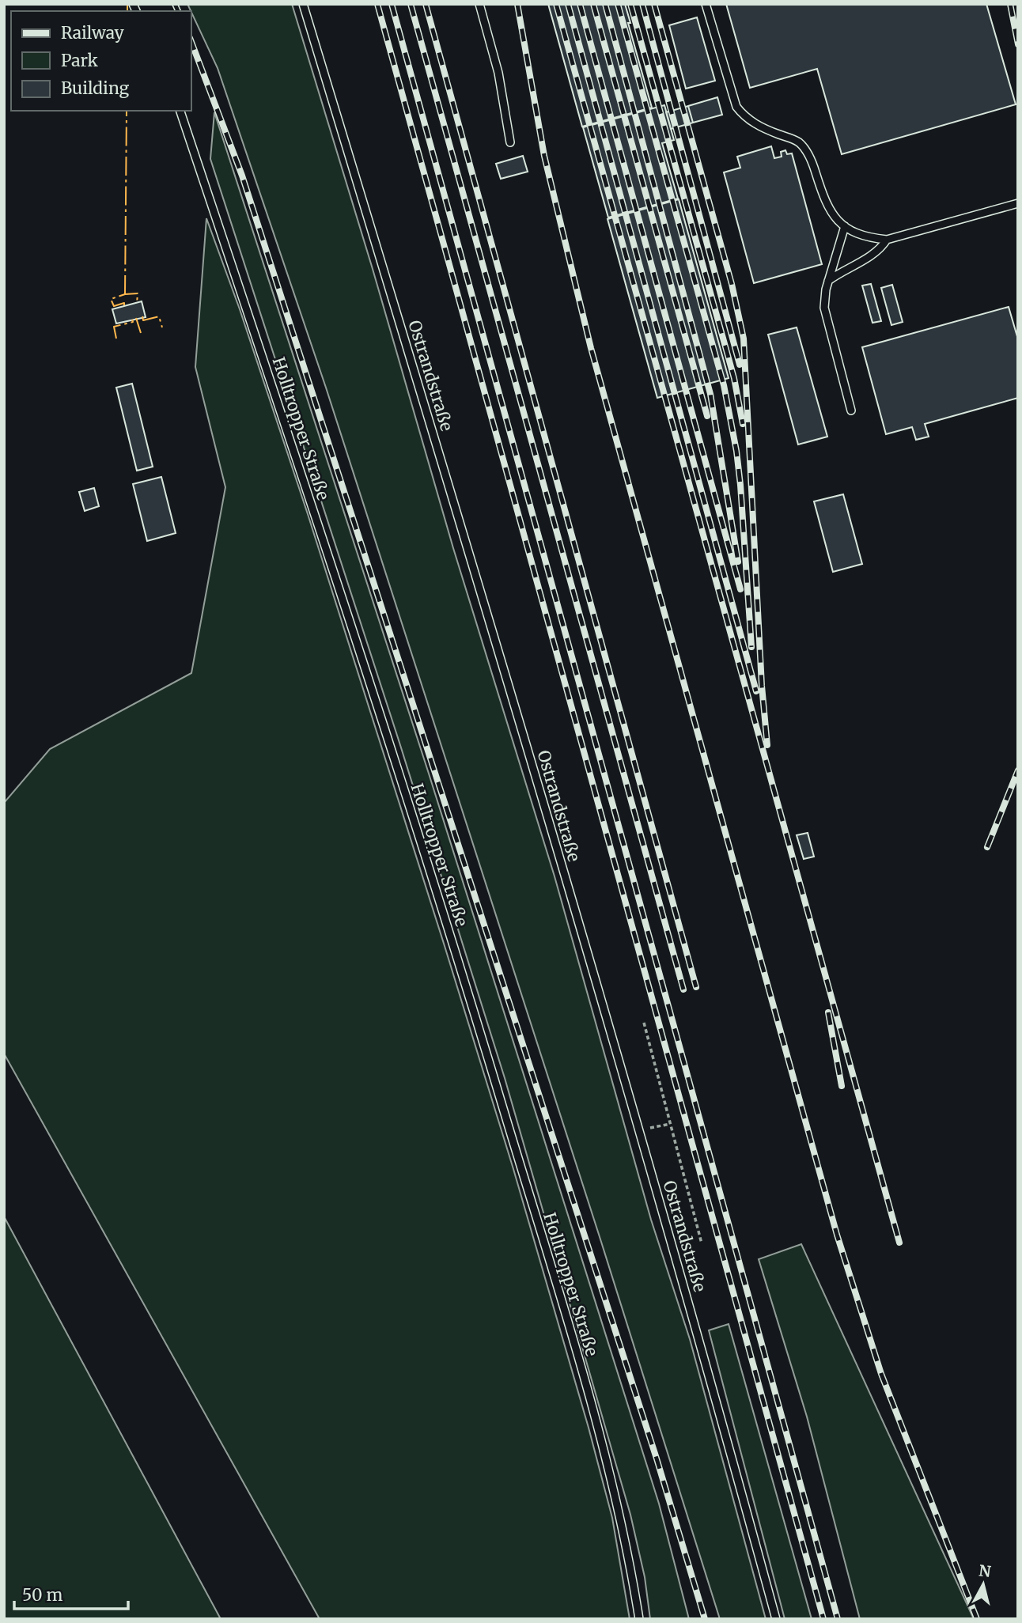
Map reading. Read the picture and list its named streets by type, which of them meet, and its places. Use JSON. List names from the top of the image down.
{
  "streets": {
    "lane": ["Ostrandstraße", "Holltropper Straße"]
  },
  "legend": ["Railway", "Park", "Building"],
  "scale_bar": "50 m",
  "north": "top"
}
